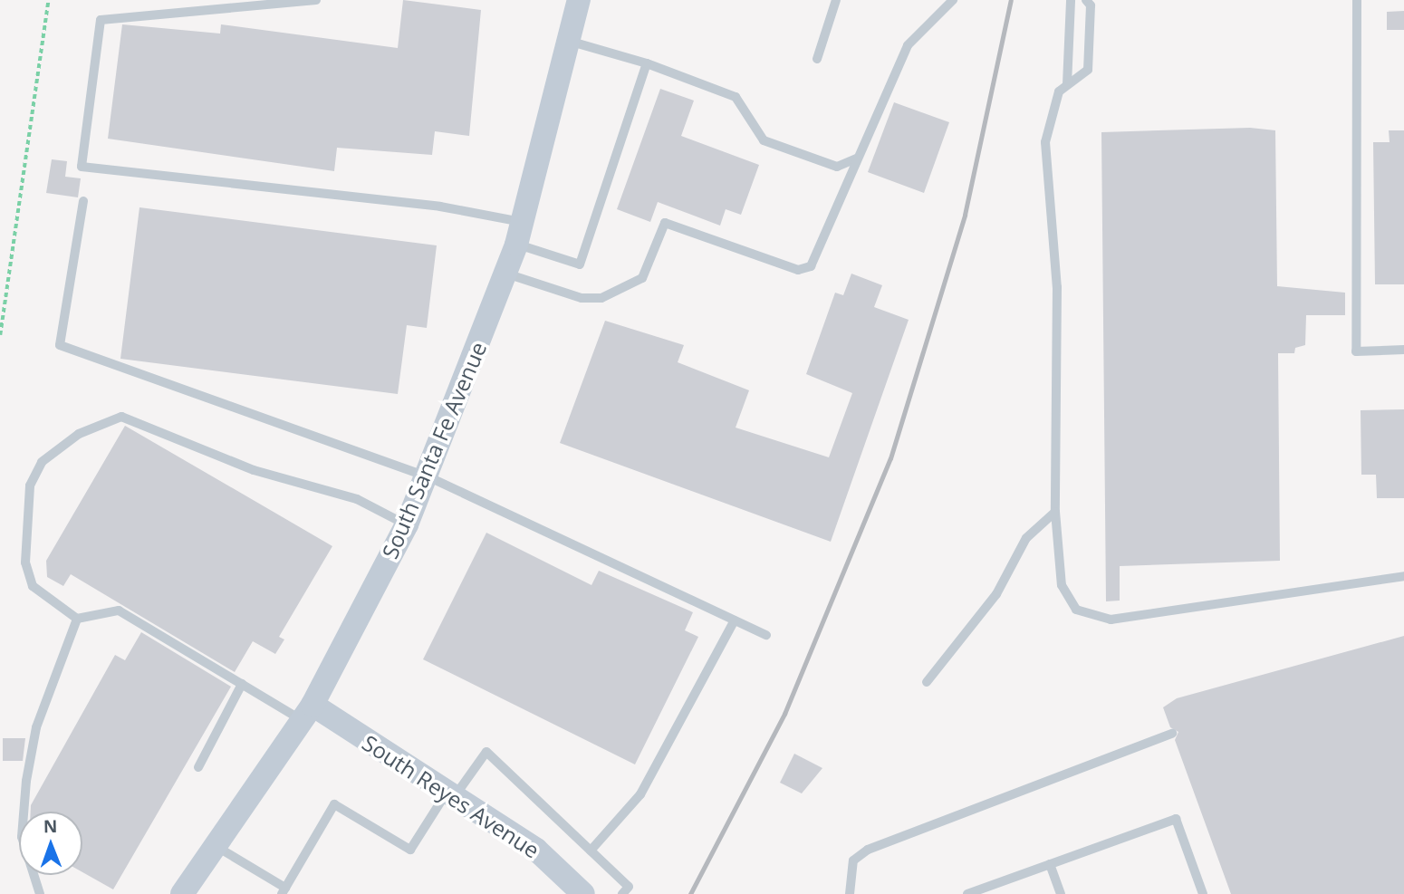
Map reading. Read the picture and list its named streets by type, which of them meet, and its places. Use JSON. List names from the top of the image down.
{
  "streets": {
    "main road": ["South Santa Fe Avenue", "South Reyes Avenue"]
  },
  "crossings": [
    ["South Santa Fe Avenue", "South Reyes Avenue"]
  ],
  "north": "top"
}
